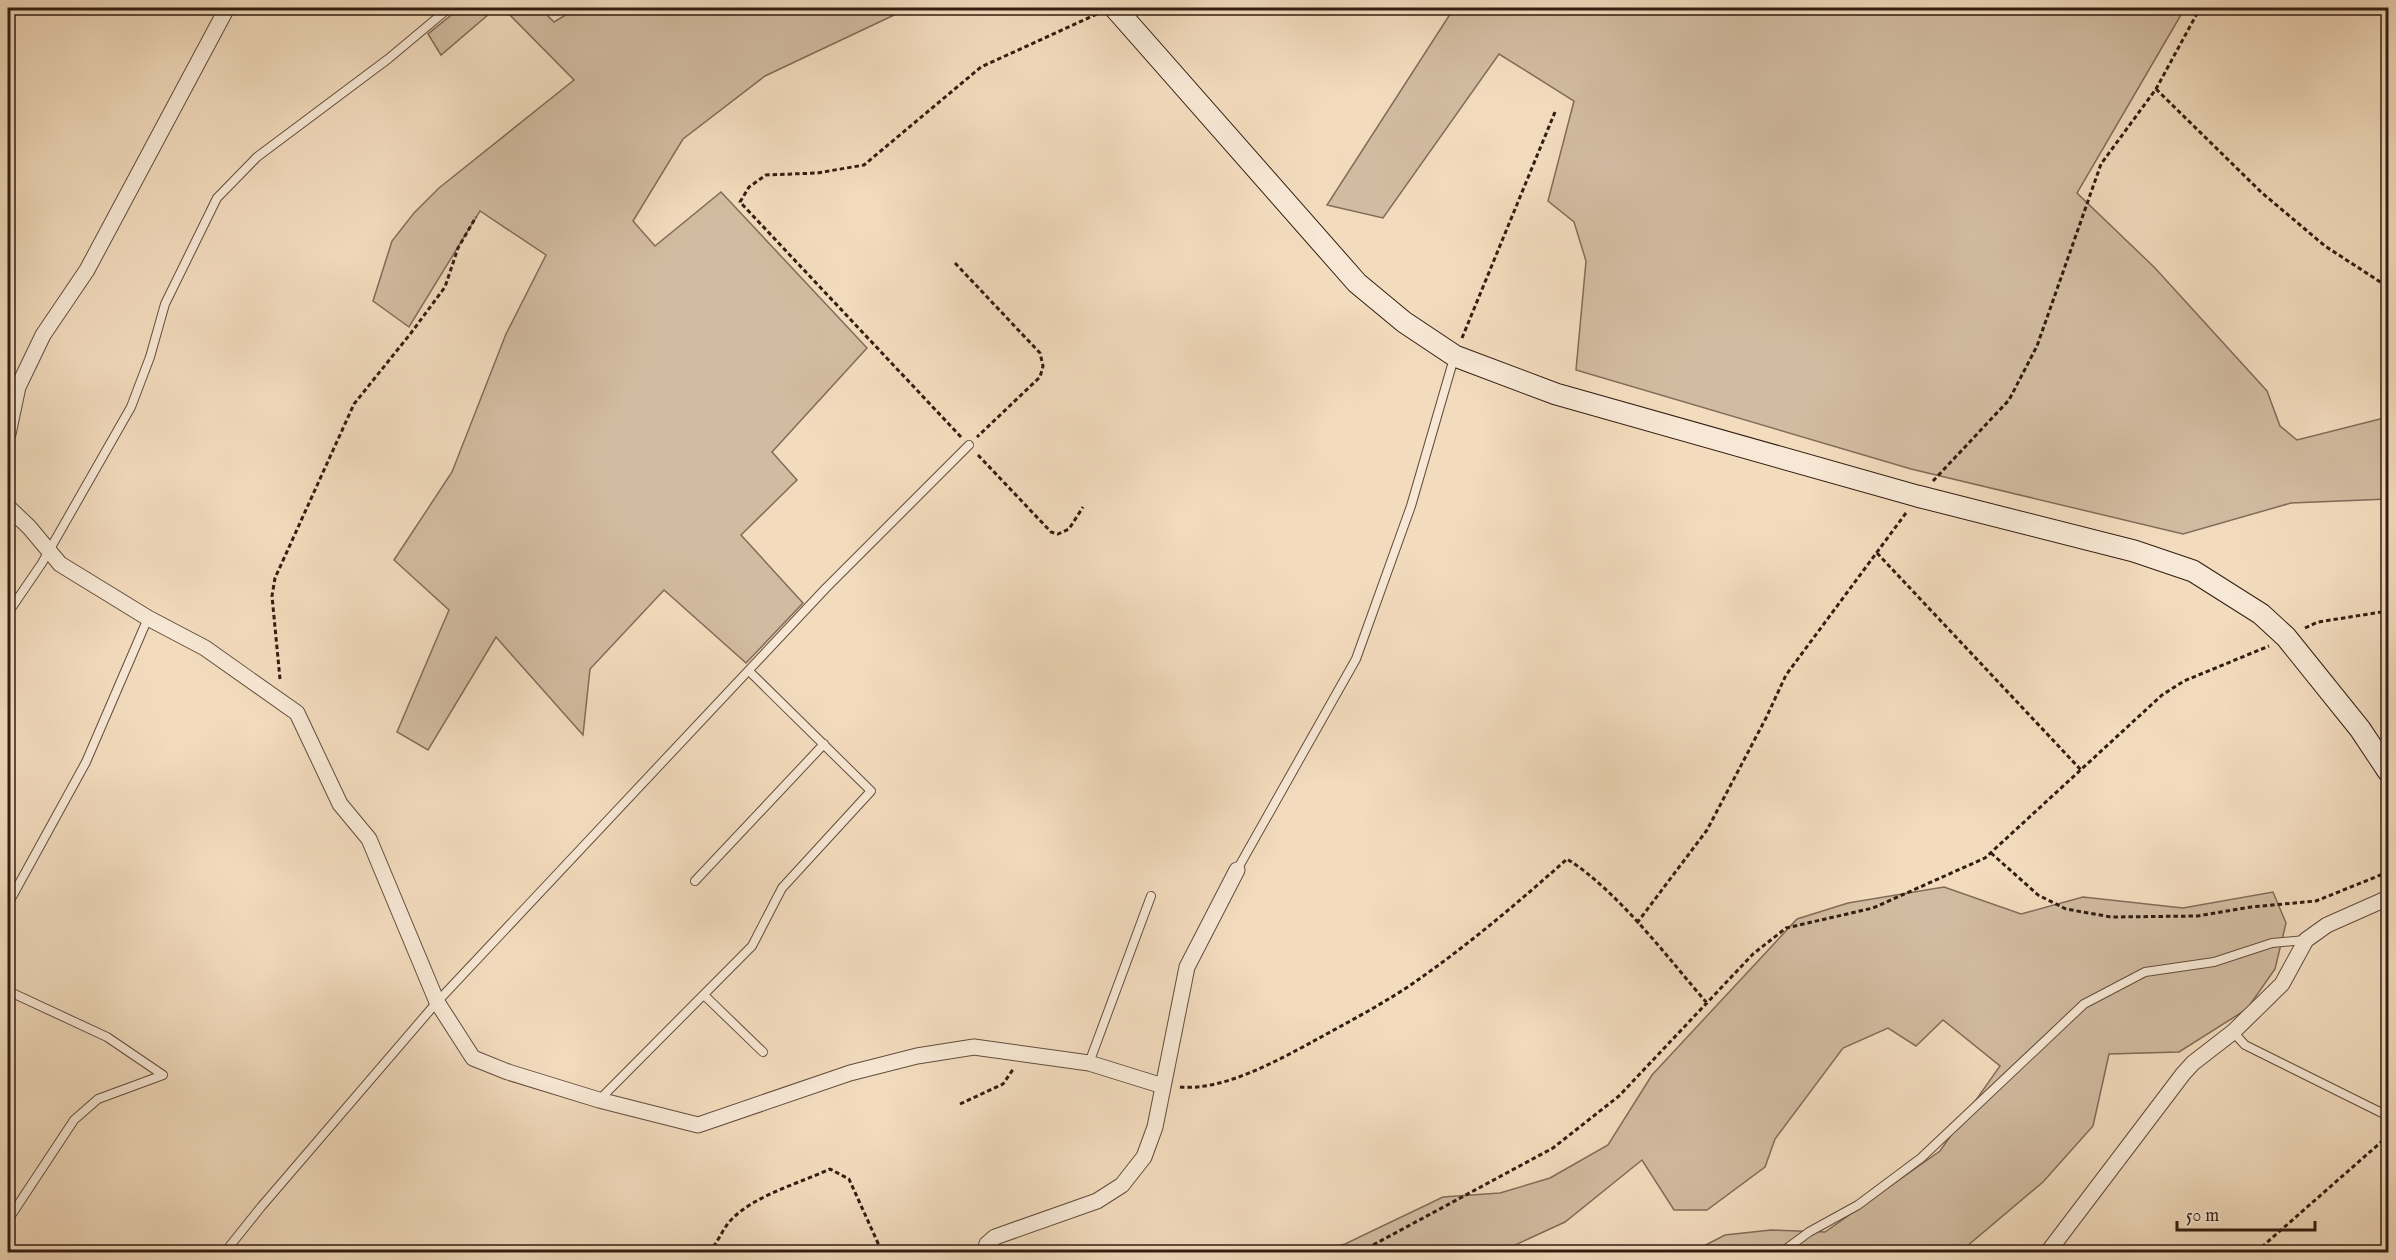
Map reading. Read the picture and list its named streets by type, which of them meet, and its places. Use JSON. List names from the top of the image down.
{
  "scale_bar": "50 m"
}
